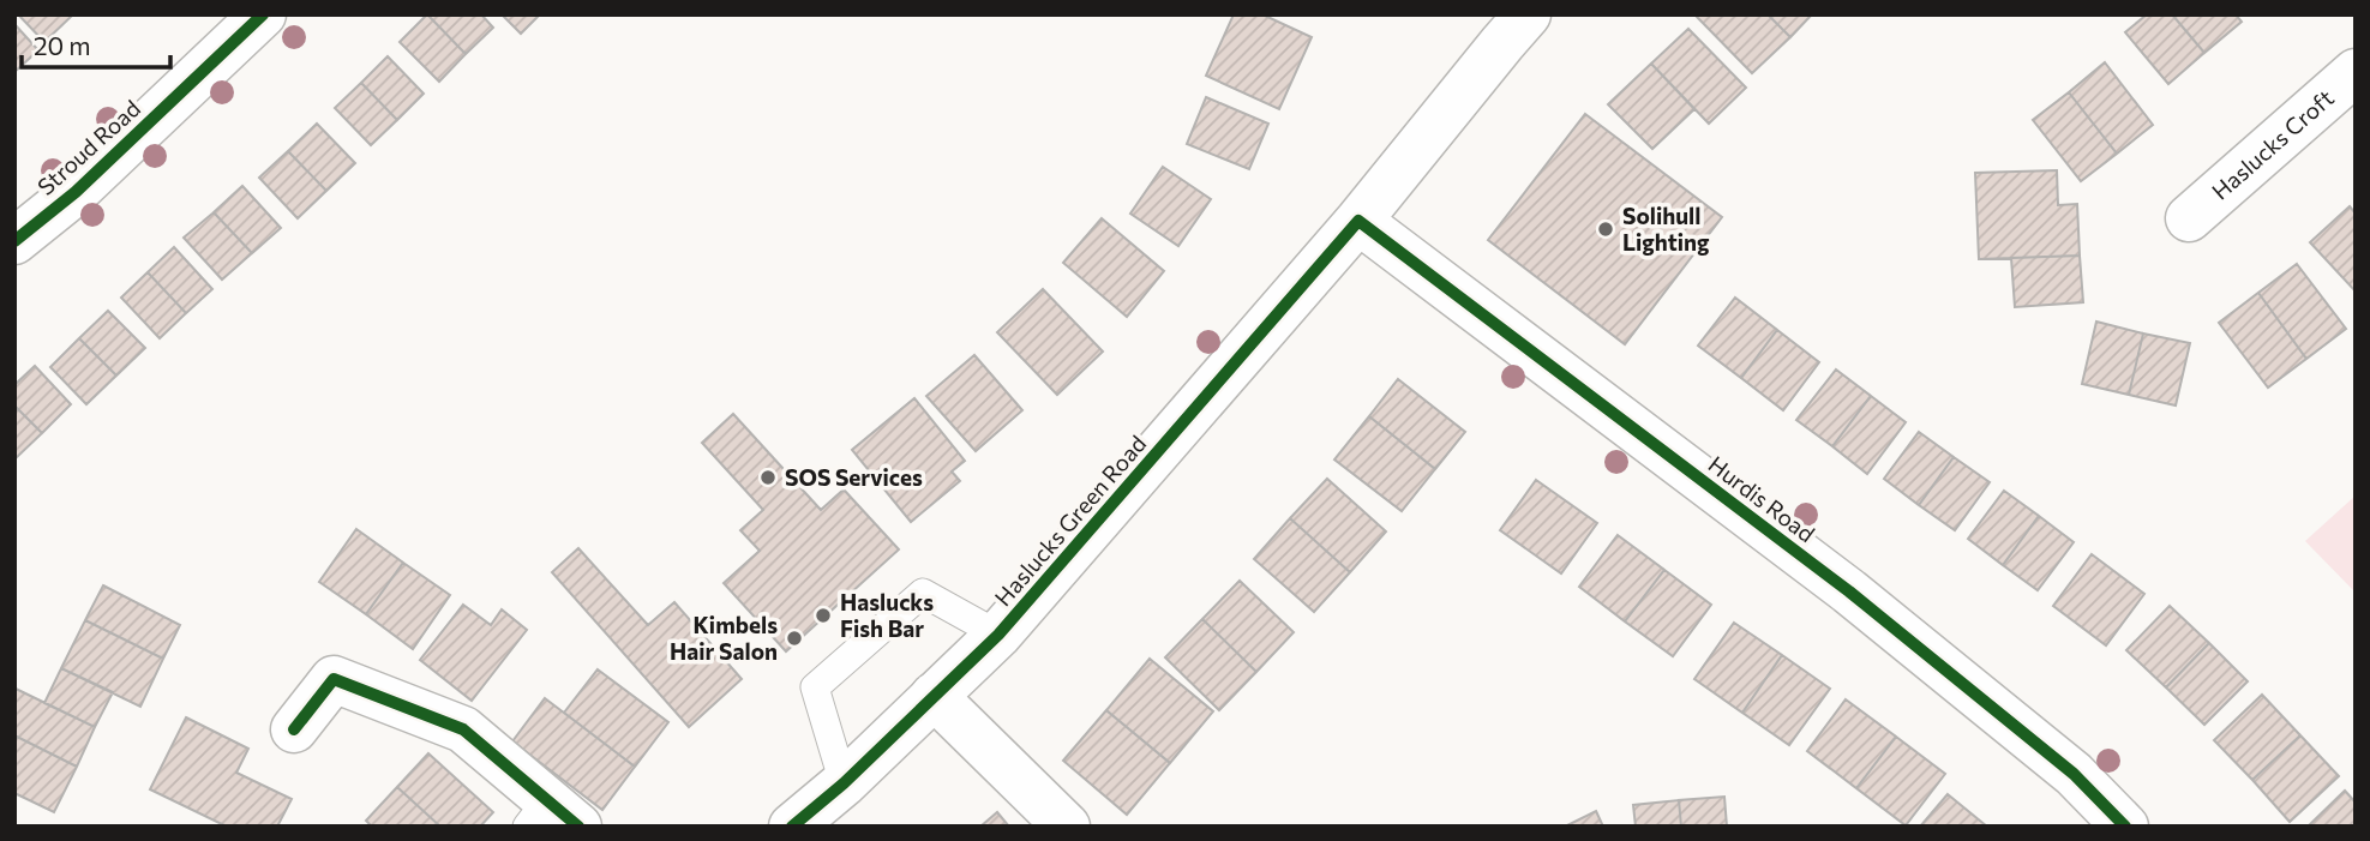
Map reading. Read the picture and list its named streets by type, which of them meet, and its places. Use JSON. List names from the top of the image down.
{
  "streets": {
    "street": [
      "Haslucks Croft",
      "Stroud Road",
      "Hurdis Road",
      "Haslucks Green Road"
    ]
  },
  "crossings": [
    ["Hurdis Road", "Haslucks Green Road"]
  ],
  "places": [
    "Solihull Lighting",
    "SOS Services",
    "Haslucks Fish Bar",
    "Kimbels Hair Salon"
  ],
  "scale_bar": "20 m"
}
